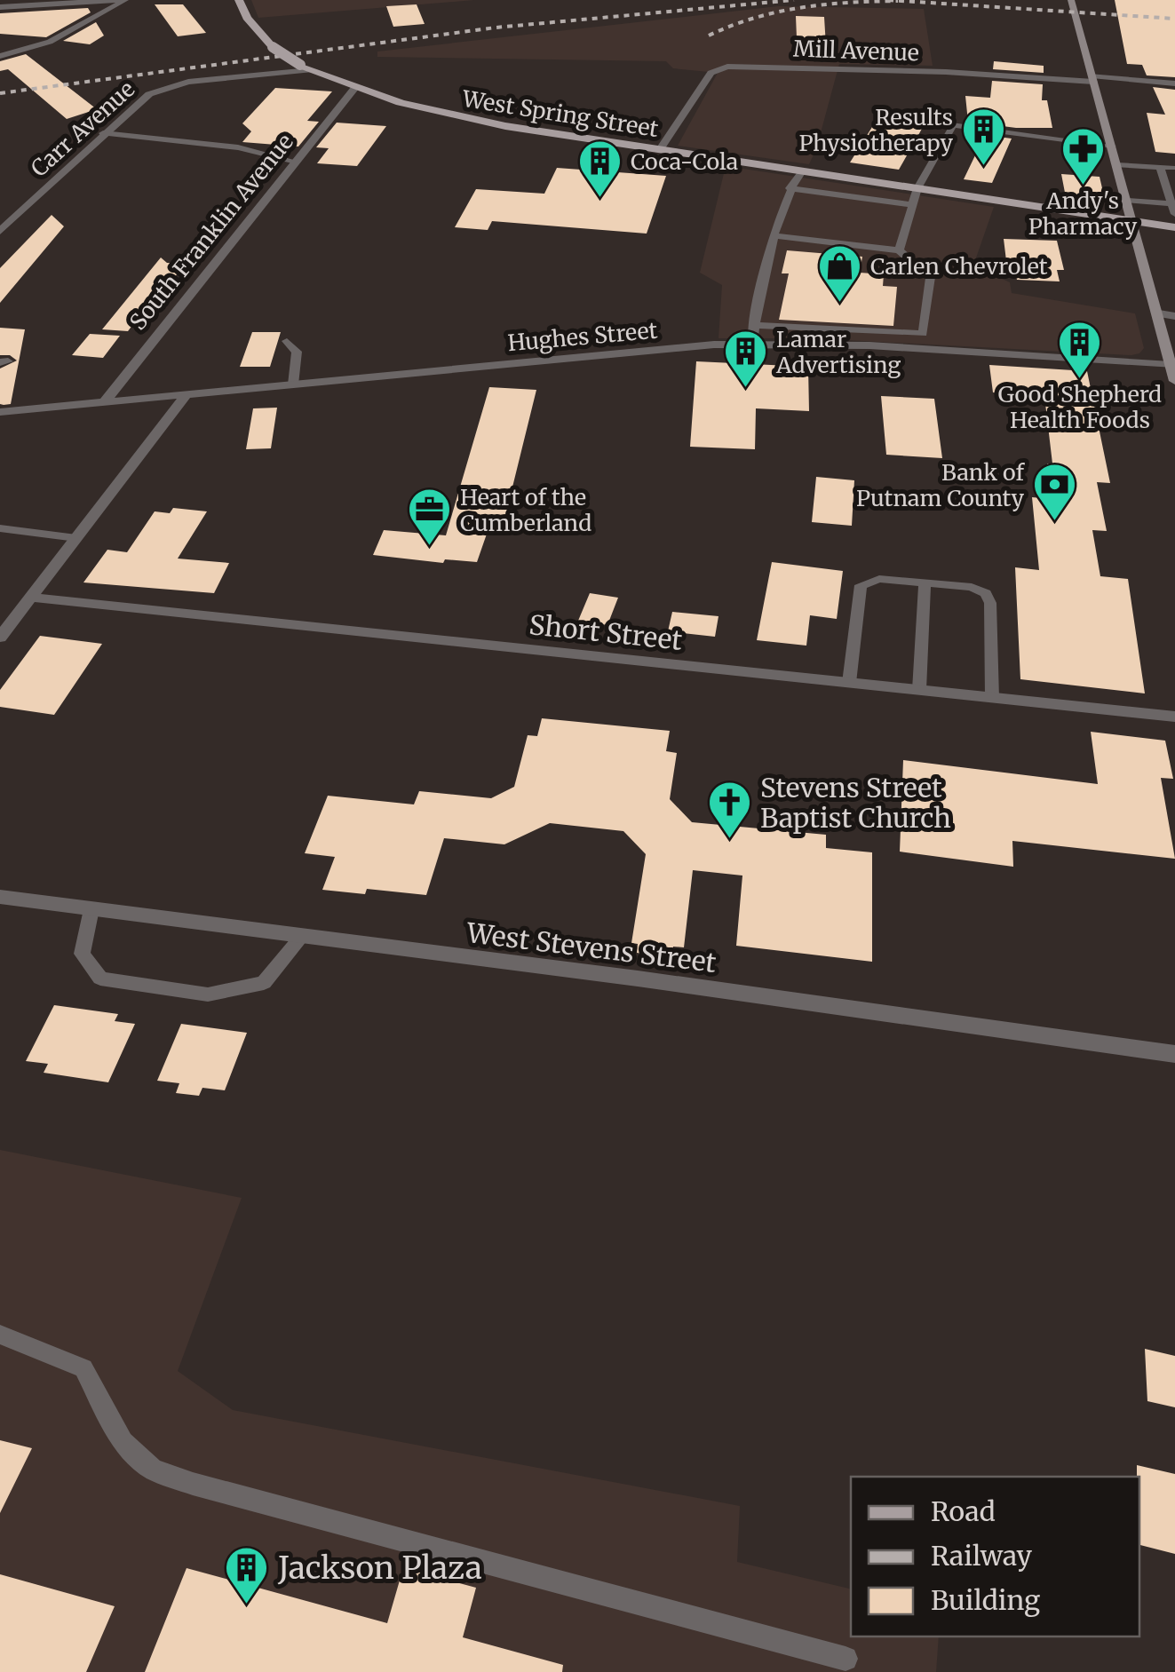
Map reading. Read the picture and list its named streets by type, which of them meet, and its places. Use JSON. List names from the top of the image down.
{
  "streets": {
    "main road": ["West Spring Street"],
    "street": [
      "Mill Avenue",
      "Carr Avenue",
      "South Franklin Avenue",
      "Hughes Street",
      "Short Street",
      "West Stevens Street"
    ]
  },
  "crossings": [
    ["Mill Avenue", "West Spring Street"],
    ["West Spring Street", "Carr Avenue"],
    ["West Spring Street", "South Franklin Avenue"],
    ["South Franklin Avenue", "Hughes Street"]
  ],
  "places": {
    "building": [
      "Results Physiotherapy",
      "Coca-Cola",
      "Good Shepherd Health Foods",
      "Lamar Advertising",
      "Jackson Plaza"
    ],
    "pharmacy": ["Andy's Pharmacy"],
    "shop": ["Carlen Chevrolet"],
    "bank": ["Bank of Putnam County"],
    "office": ["Heart of the Cumberland"],
    "church": ["Stevens Street Baptist Church"]
  },
  "legend": ["Road", "Railway", "Building"]
}
